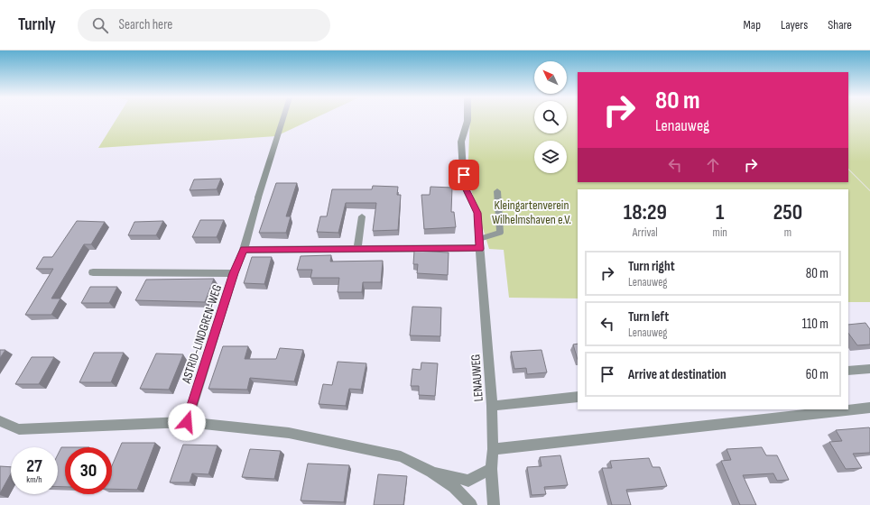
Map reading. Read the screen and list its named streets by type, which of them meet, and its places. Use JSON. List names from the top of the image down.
{
  "streets": {
    "street": ["ASTRID-LINDGREN-WEG", "LENAUWEG"]
  },
  "parks": ["Kleingartenverein Wilhelmshaven e.V."],
  "north": "top left",
  "page": {
    "header": "Turnly",
    "search": "Search here",
    "nav": ["Map", "Layers", "Share"],
    "turn": ["80 m", "Lenauweg"],
    "eta": [
      "18:29",
      "Arrival",
      "1",
      "min",
      "250",
      "m"
    ],
    "list": [
      {
        "name": "Turn right",
        "note": "Lenauweg",
        "value": "80 m"
      },
      {
        "name": "Turn left",
        "note": "Lenauweg",
        "value": "110 m"
      },
      {
        "name": "Arrive at destination",
        "value": "60 m"
      }
    ],
    "speed": "27 km/h",
    "limit": "30"
  }
}
